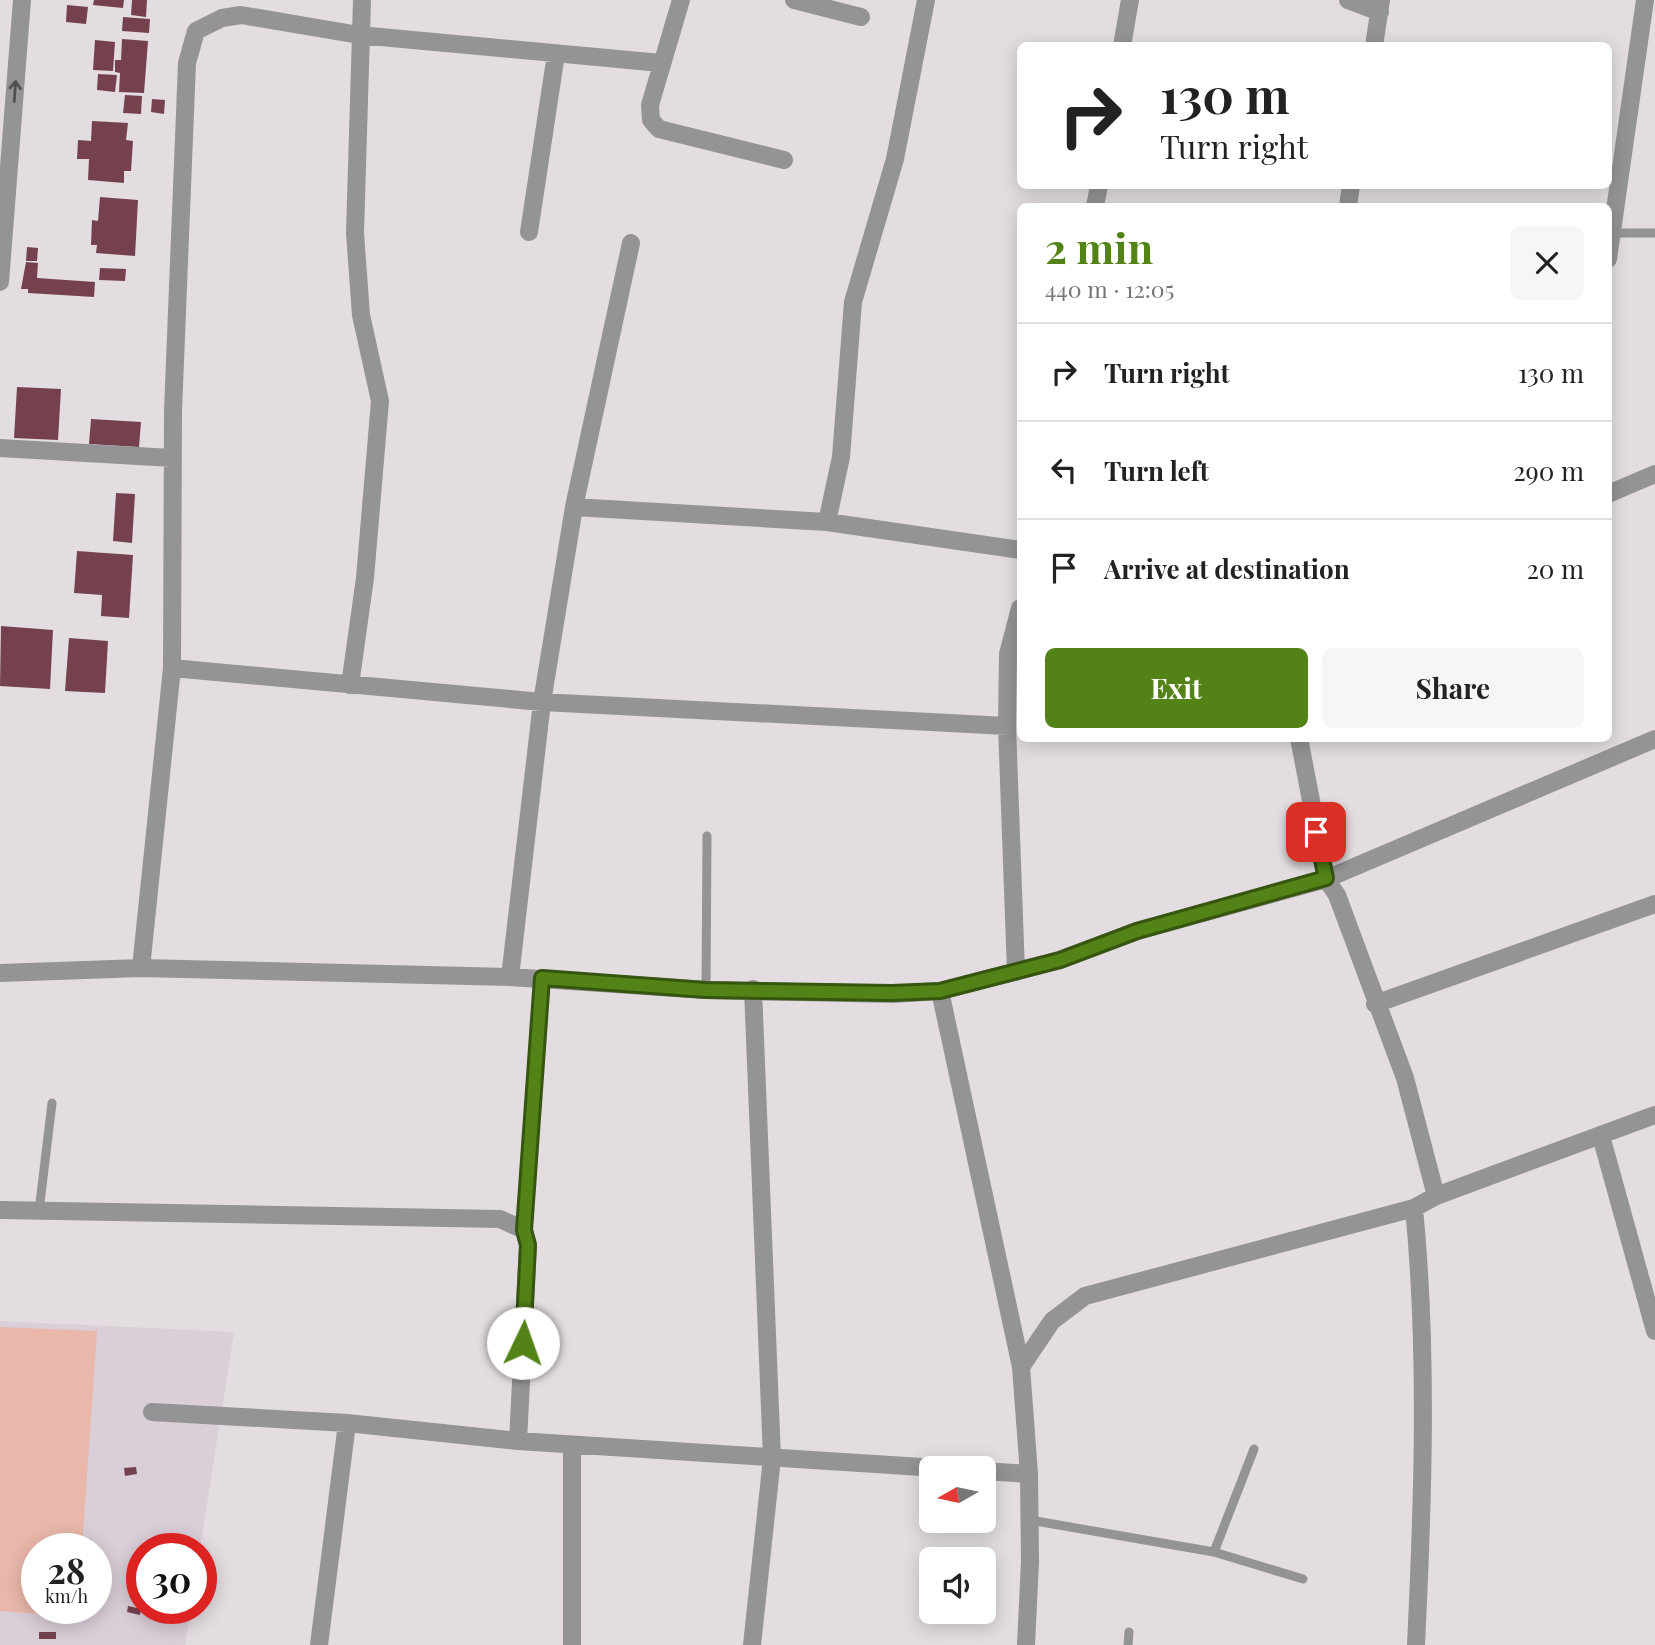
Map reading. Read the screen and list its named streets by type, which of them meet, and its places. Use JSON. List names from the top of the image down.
{
  "north": "left",
  "page": {
    "turn": ["130 m", "Turn right"],
    "heading": ["2 min", "440 m · 12:05"],
    "list": [
      {
        "name": "Turn right",
        "value": "130 m"
      },
      {
        "name": "Turn left",
        "value": "290 m"
      },
      {
        "name": "Arrive at destination",
        "value": "20 m"
      }
    ],
    "buttons": ["Exit", "Share"],
    "speed": "28 km/h",
    "limit": "30"
  }
}
